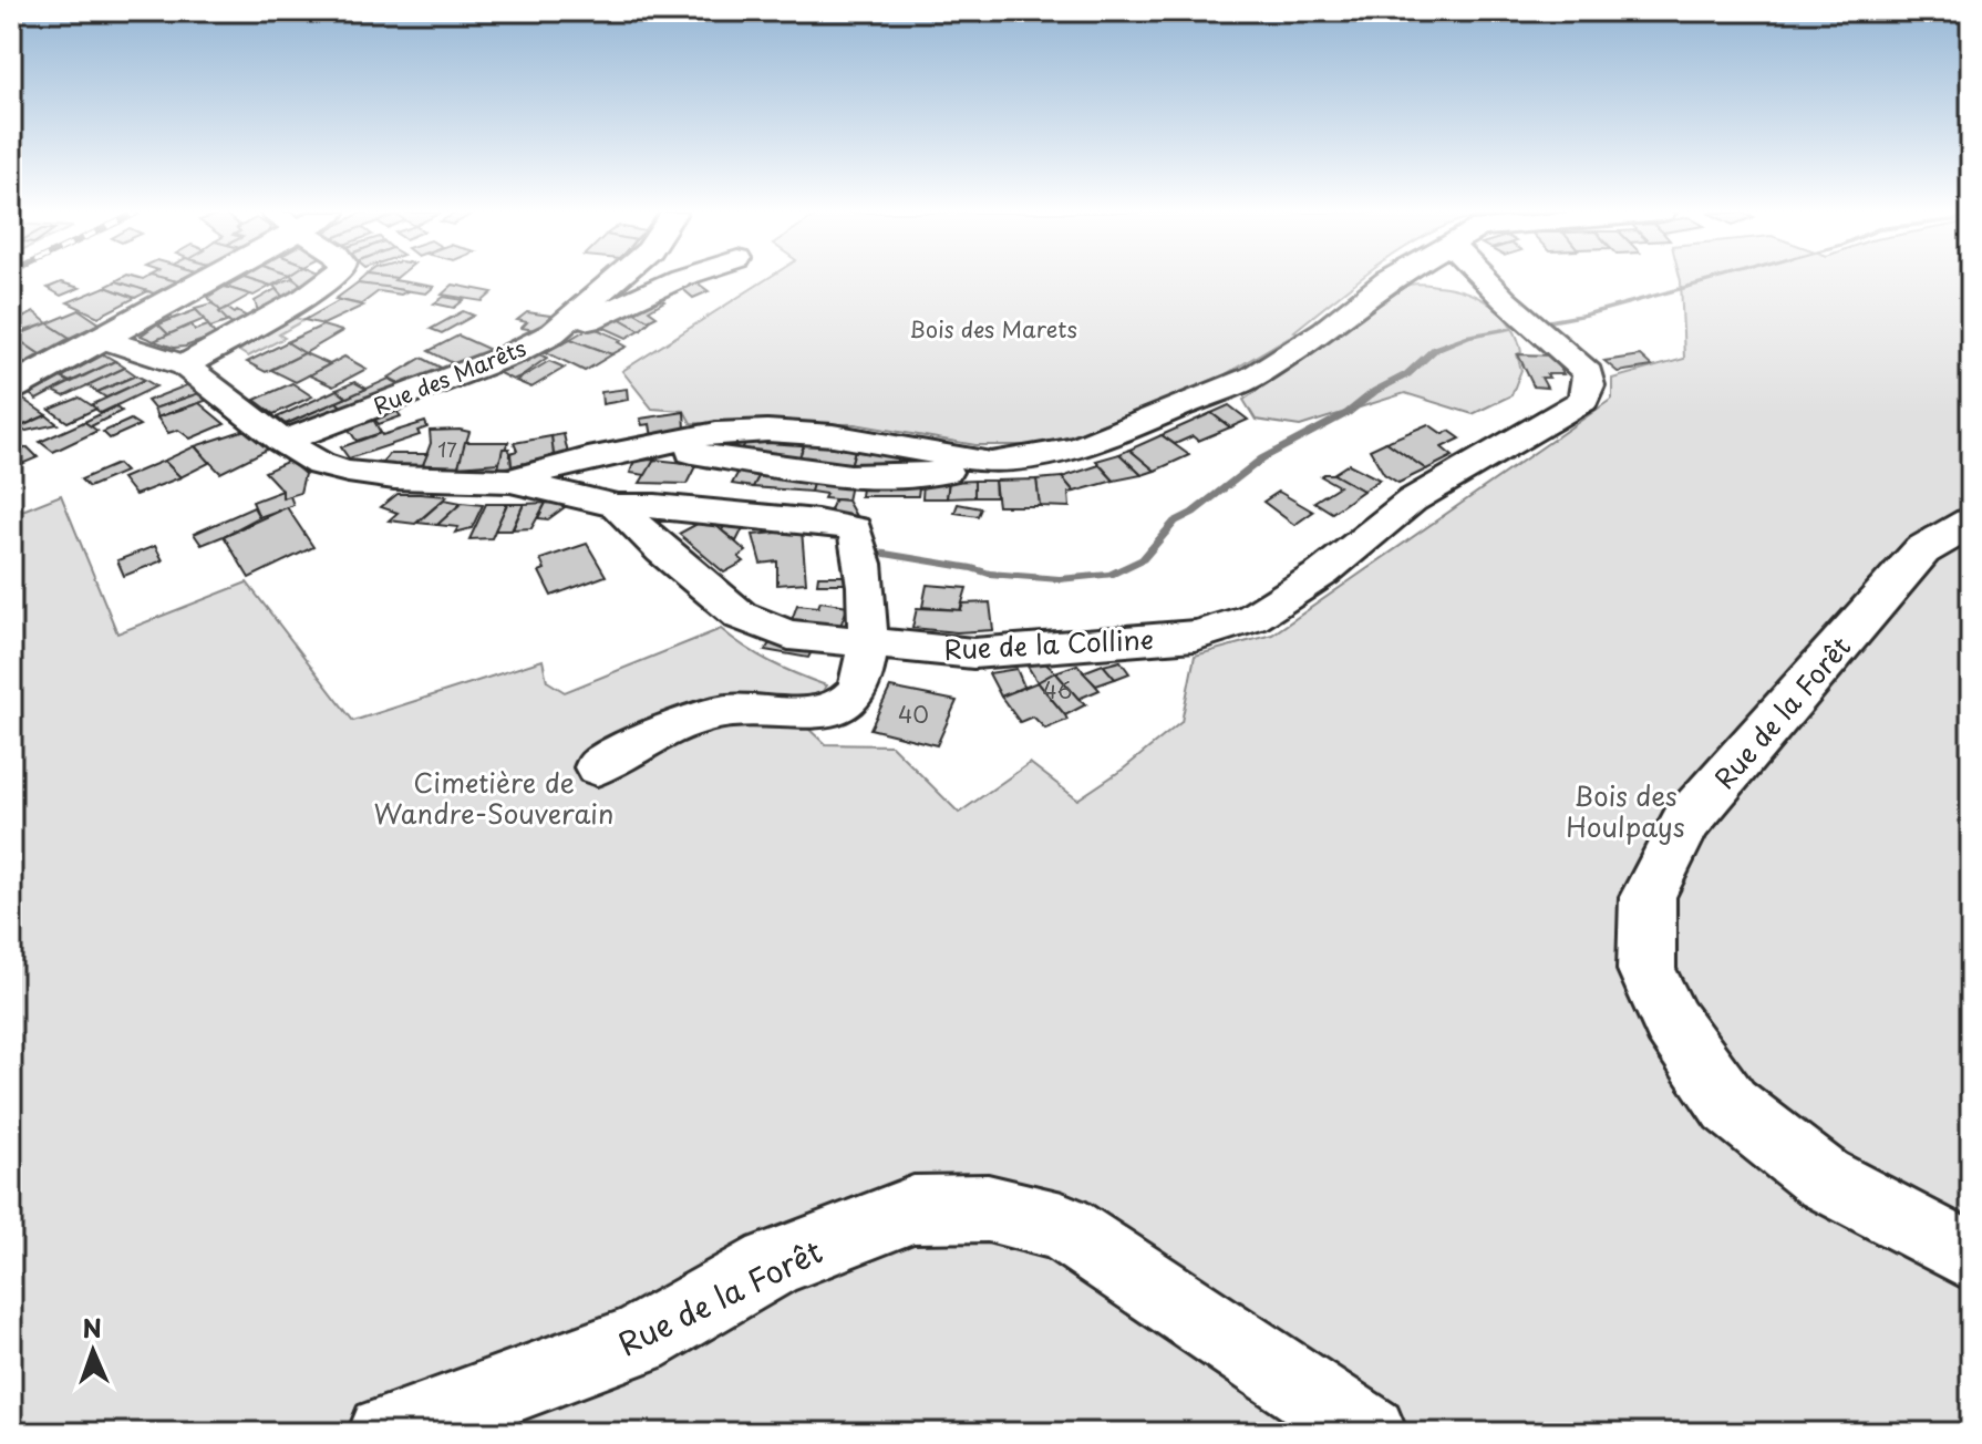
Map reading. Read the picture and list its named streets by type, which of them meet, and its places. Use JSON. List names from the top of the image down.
{
  "streets": {
    "main road": ["Rue de la Forêt"],
    "street": ["Rue des Marêts", "Rue de la Colline"]
  },
  "parks": ["Bois des Marets", "Cimetière de Wandre-Souverain", "Bois des Houlpays"],
  "house_numbers": ["17", "46", "40"],
  "north": "top"
}
